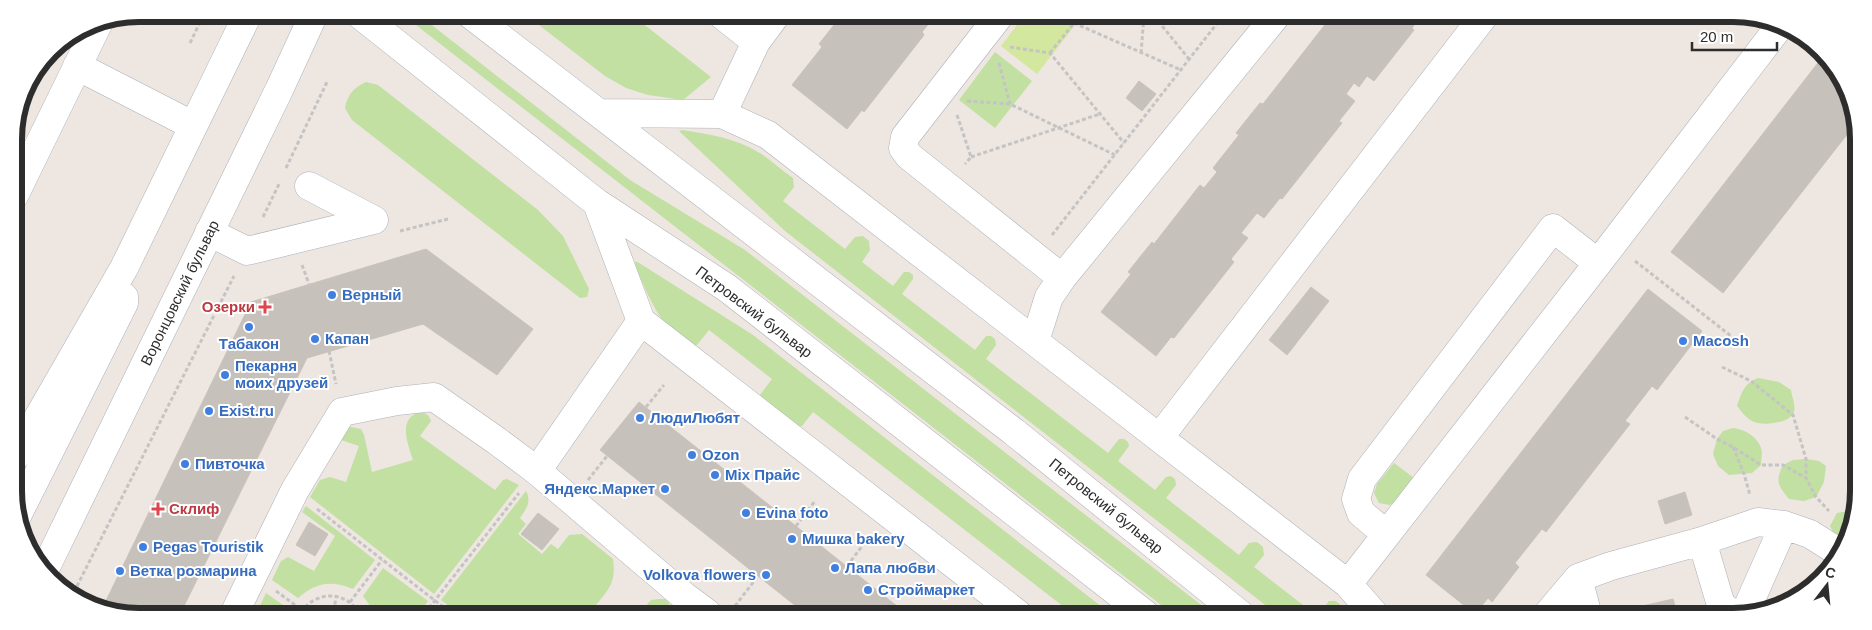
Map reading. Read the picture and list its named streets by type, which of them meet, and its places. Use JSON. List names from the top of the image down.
{
  "streets": {
    "street": ["Воронцовский бульвар", "Петровский бульвар"]
  },
  "places": {
    "other": [
      "Верный",
      "Табакон",
      "Капан",
      "Macosh",
      "Пекарня моих друзей",
      "Exist.ru",
      "ЛюдиЛюбят",
      "Ozon",
      "Пивточка",
      "Mix Прайс",
      "Яндекс.Маркет",
      "Evina foto",
      "Мишка bakery",
      "Pegas Touristik",
      "Лапа любви",
      "Ветка розмарина",
      "Volkova flowers",
      "Строймаркет"
    ],
    "health": ["Озерки", "Склиф"]
  },
  "scale_bar": "20 m",
  "north": "top"
}
